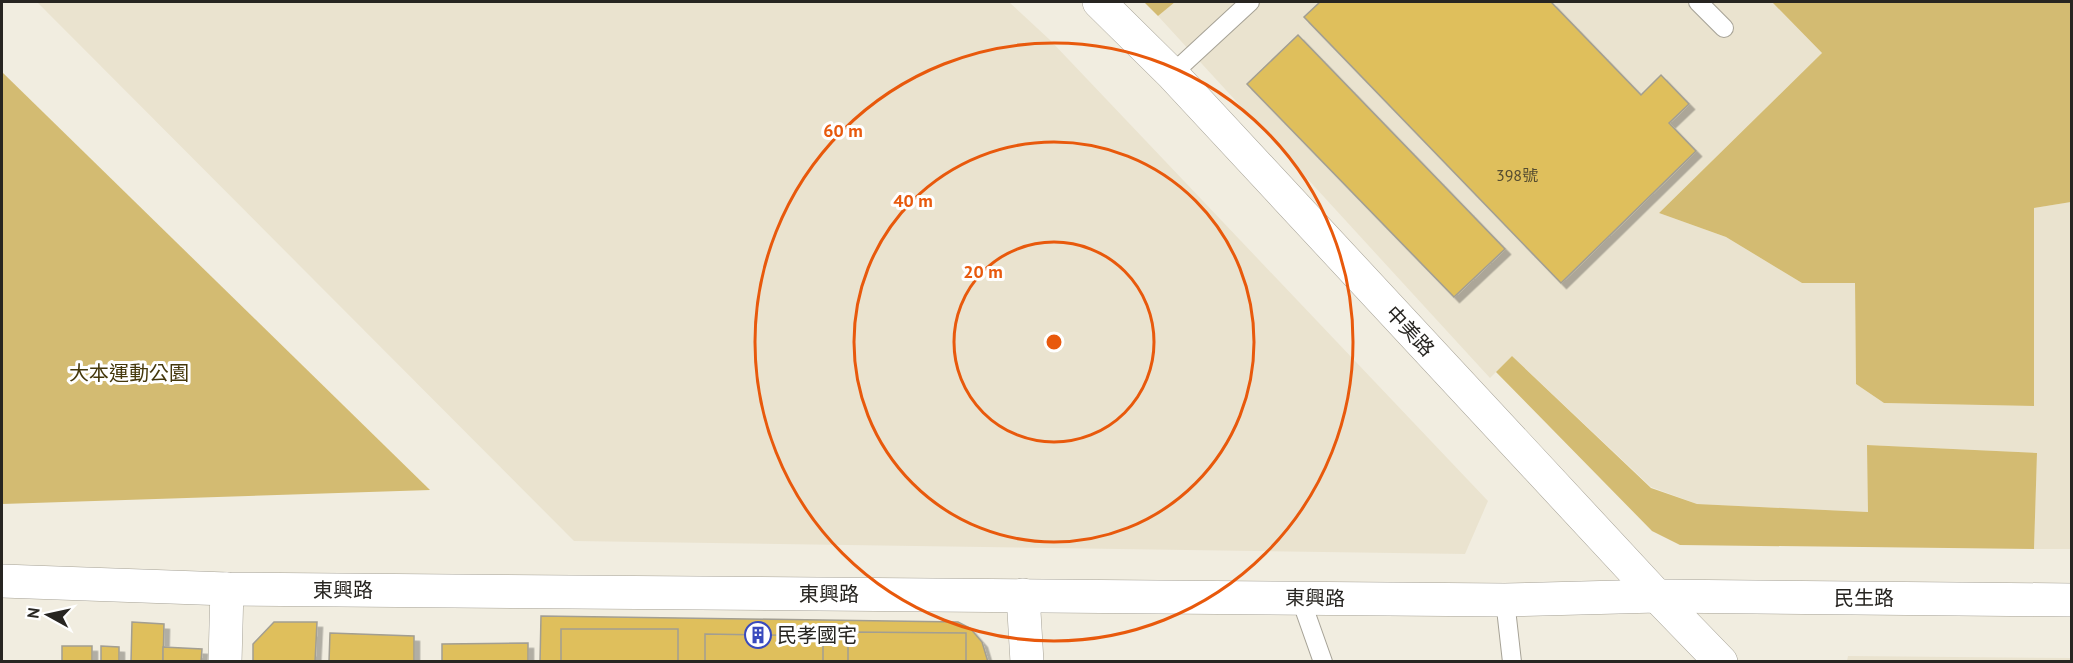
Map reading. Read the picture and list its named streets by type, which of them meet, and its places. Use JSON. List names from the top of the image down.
{
  "streets": {
    "street": ["中美路", "東興路", "民生路"]
  },
  "crossings": [
    ["中美路", "東興路"],
    ["中美路", "民生路"],
    ["東興路", "民生路"]
  ],
  "parks": ["大本運動公園"],
  "places": {
    "building": ["民孝國宅"]
  },
  "house_numbers": ["398號"],
  "north": "left",
  "rings": ["60 m", "40 m", "20 m"]
}
